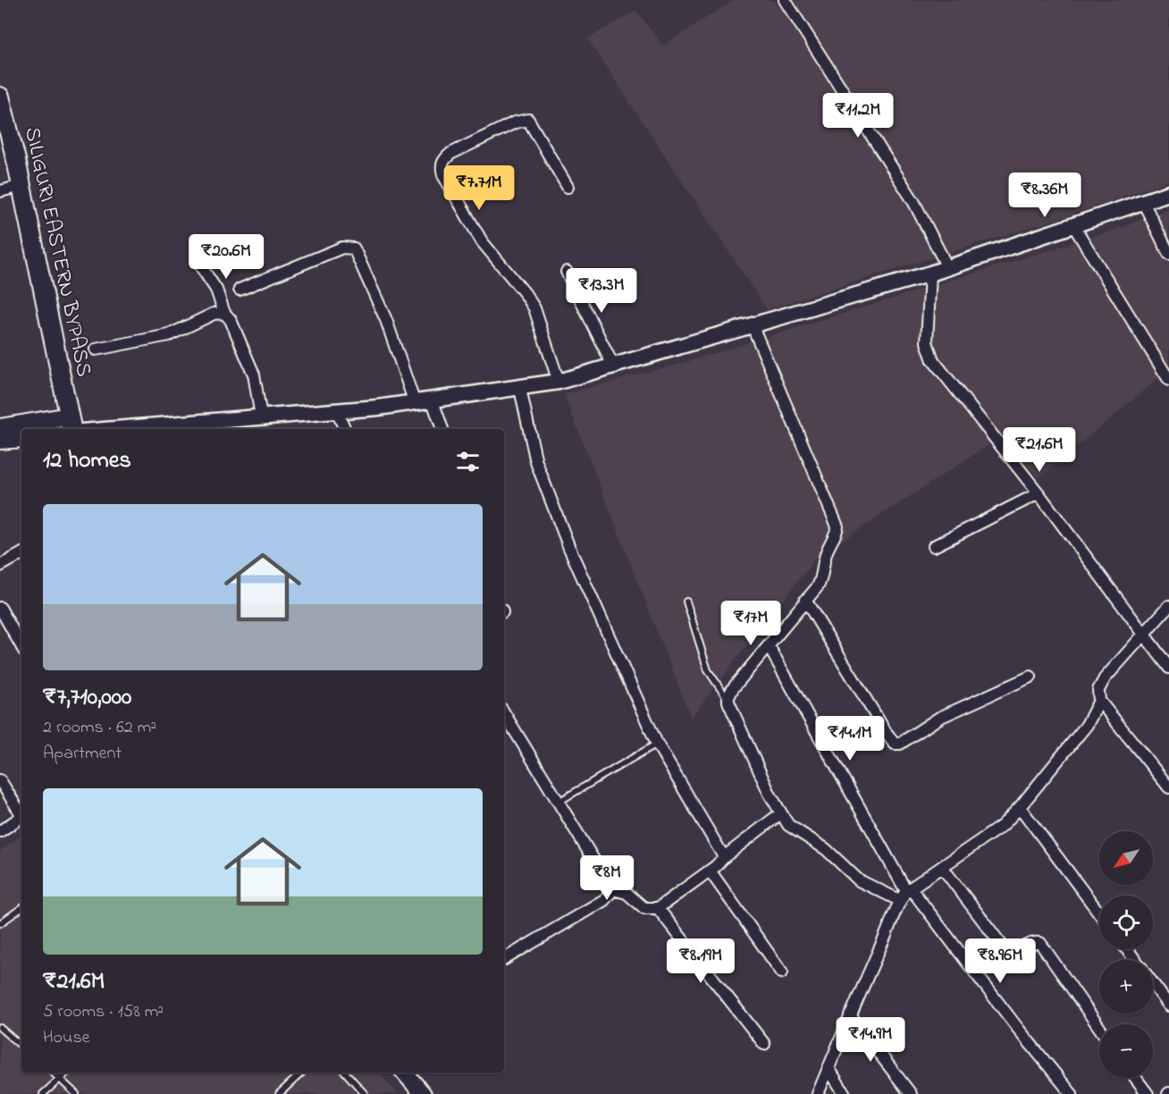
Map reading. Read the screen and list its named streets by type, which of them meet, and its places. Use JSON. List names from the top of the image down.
{
  "streets": {
    "main road": ["SILIGURI EASTERN BYPASS"]
  },
  "north": "bottom left",
  "page": {
    "price": [
      "₹11.2M",
      "₹7.71M",
      "₹8.36M",
      "₹20.6M",
      "₹13.3M",
      "₹21.6M",
      "₹17M",
      "₹14.1M",
      "₹8M",
      "₹8.19M",
      "₹8.96M",
      "₹14.9M"
    ],
    "heading": "12 homes",
    "list": [
      {
        "name": "₹7,710,000",
        "note": "2 rooms · 62 m² · Apartment"
      },
      {
        "name": "₹21.6M",
        "note": "5 rooms · 158 m² · House"
      }
    ],
    "map_buttons": ["+", "−"]
  }
}
